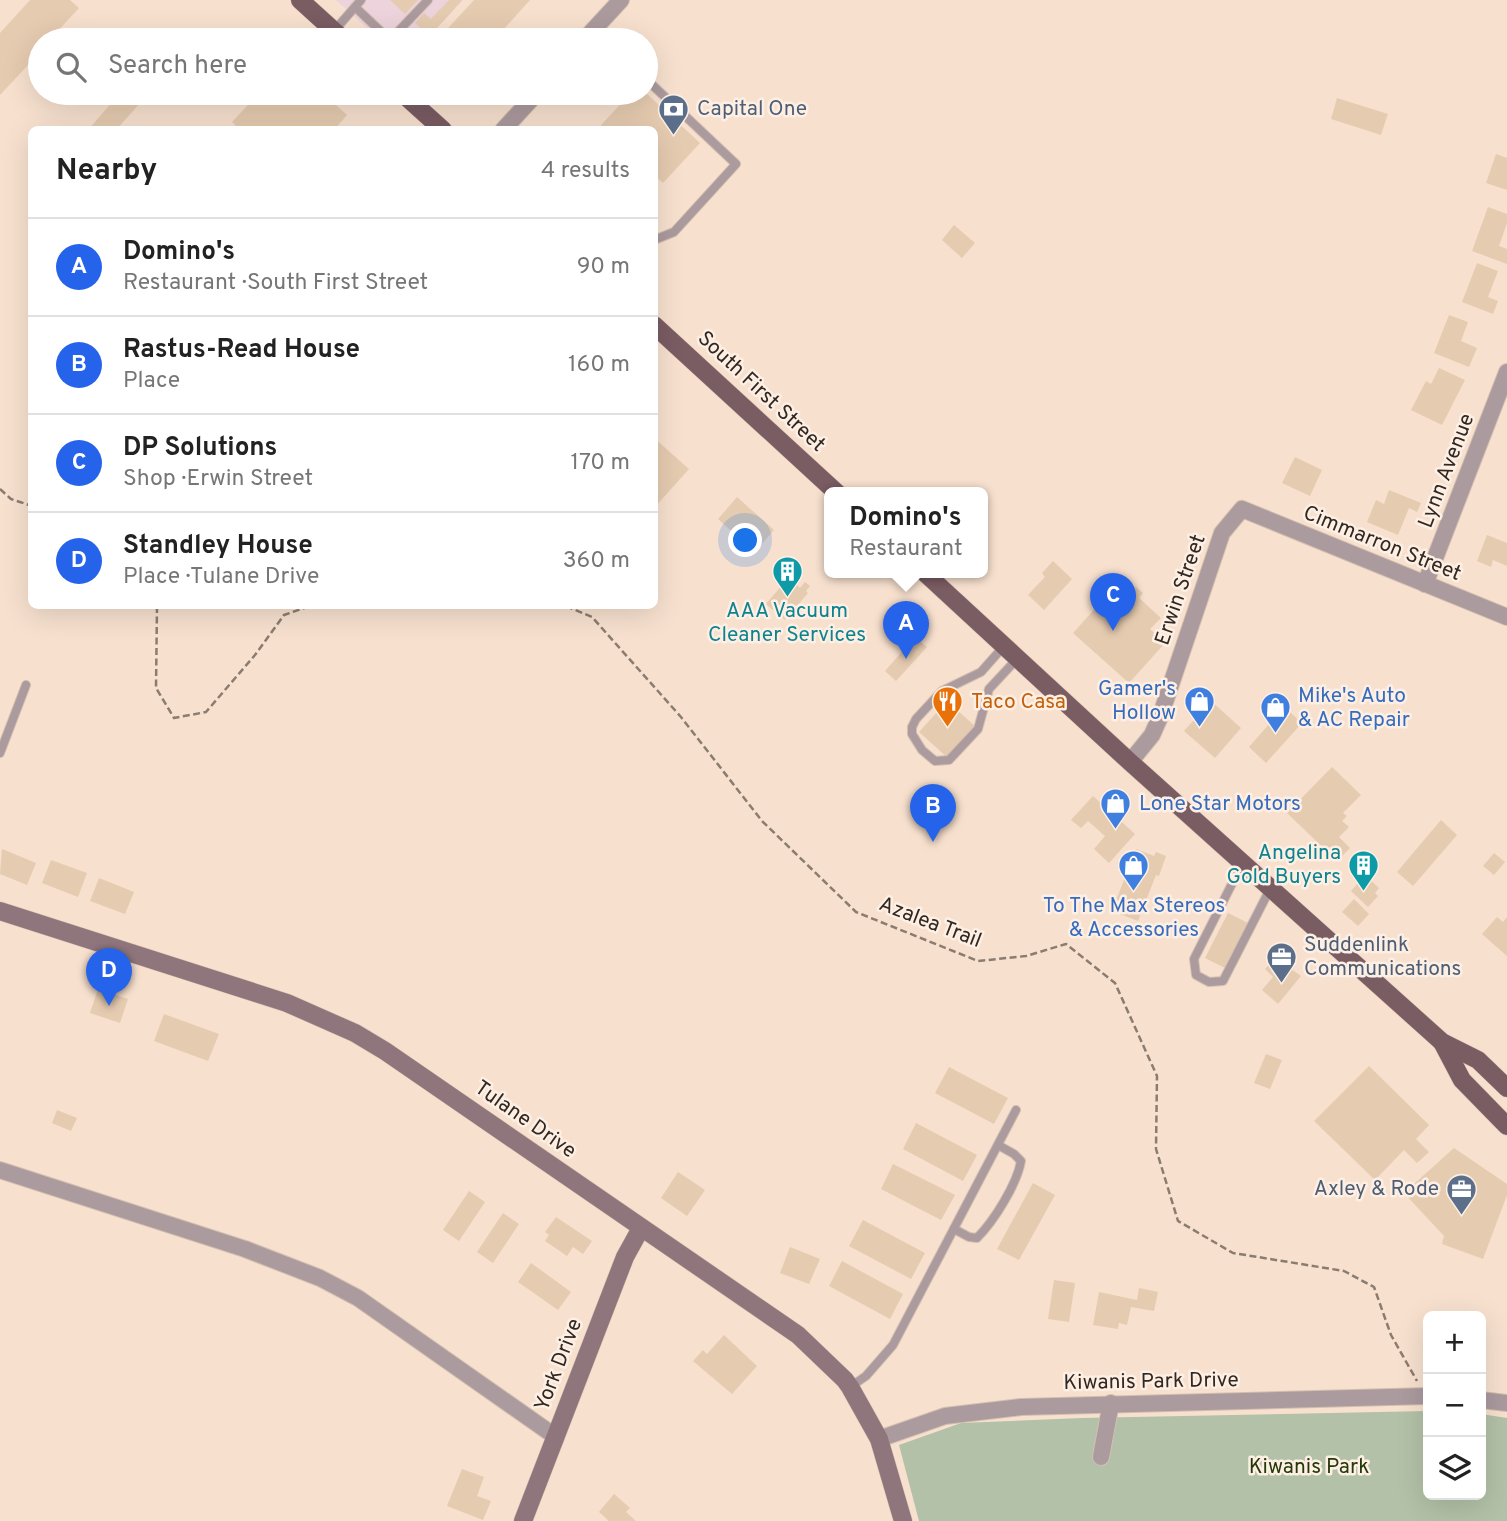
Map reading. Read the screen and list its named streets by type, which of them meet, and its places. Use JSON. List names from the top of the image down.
{
  "streets": {
    "main road": ["South First Street"],
    "street": [
      "Lynn Avenue",
      "Cimmarron Street",
      "Erwin Street",
      "Tulane Drive",
      "York Drive",
      "Kiwanis Park Drive"
    ],
    "path": ["Azalea Trail"]
  },
  "crossings": [
    ["Lynn Avenue", "Cimmarron Street"],
    ["Cimmarron Street", "Erwin Street"],
    ["Tulane Drive", "York Drive"],
    ["Tulane Drive", "Kiwanis Park Drive"]
  ],
  "parks": ["Kiwanis Park"],
  "places": {
    "bank": ["Capital One"],
    "building": ["AAA Vacuum Cleaner Services", "Angelina Gold Buyers"],
    "shop": [
      "Gamer's Hollow",
      "Mike's Auto & AC Repair",
      "Lone Star Motors",
      "To The Max Stereos & Accessories"
    ],
    "restaurant": ["Taco Casa"],
    "office": ["Suddenlink Communications", "Axley & Rode"]
  },
  "page": {
    "search": "Search here",
    "heading": ["Nearby", "4 results"],
    "list": [
      {
        "mark": "A",
        "name": "Domino's",
        "note": "Restaurant · South First Street",
        "value": "90 m"
      },
      {
        "mark": "B",
        "name": "Rastus-Read House",
        "note": "Place",
        "value": "160 m"
      },
      {
        "mark": "C",
        "name": "DP Solutions",
        "note": "Shop · Erwin Street",
        "value": "170 m"
      },
      {
        "mark": "D",
        "name": "Standley House",
        "note": "Place · Tulane Drive",
        "value": "360 m"
      }
    ],
    "popup": ["Domino's", "Restaurant"],
    "pins": [
      "C",
      "A",
      "B",
      "D"
    ],
    "map_buttons": ["+", "−"]
  }
}
